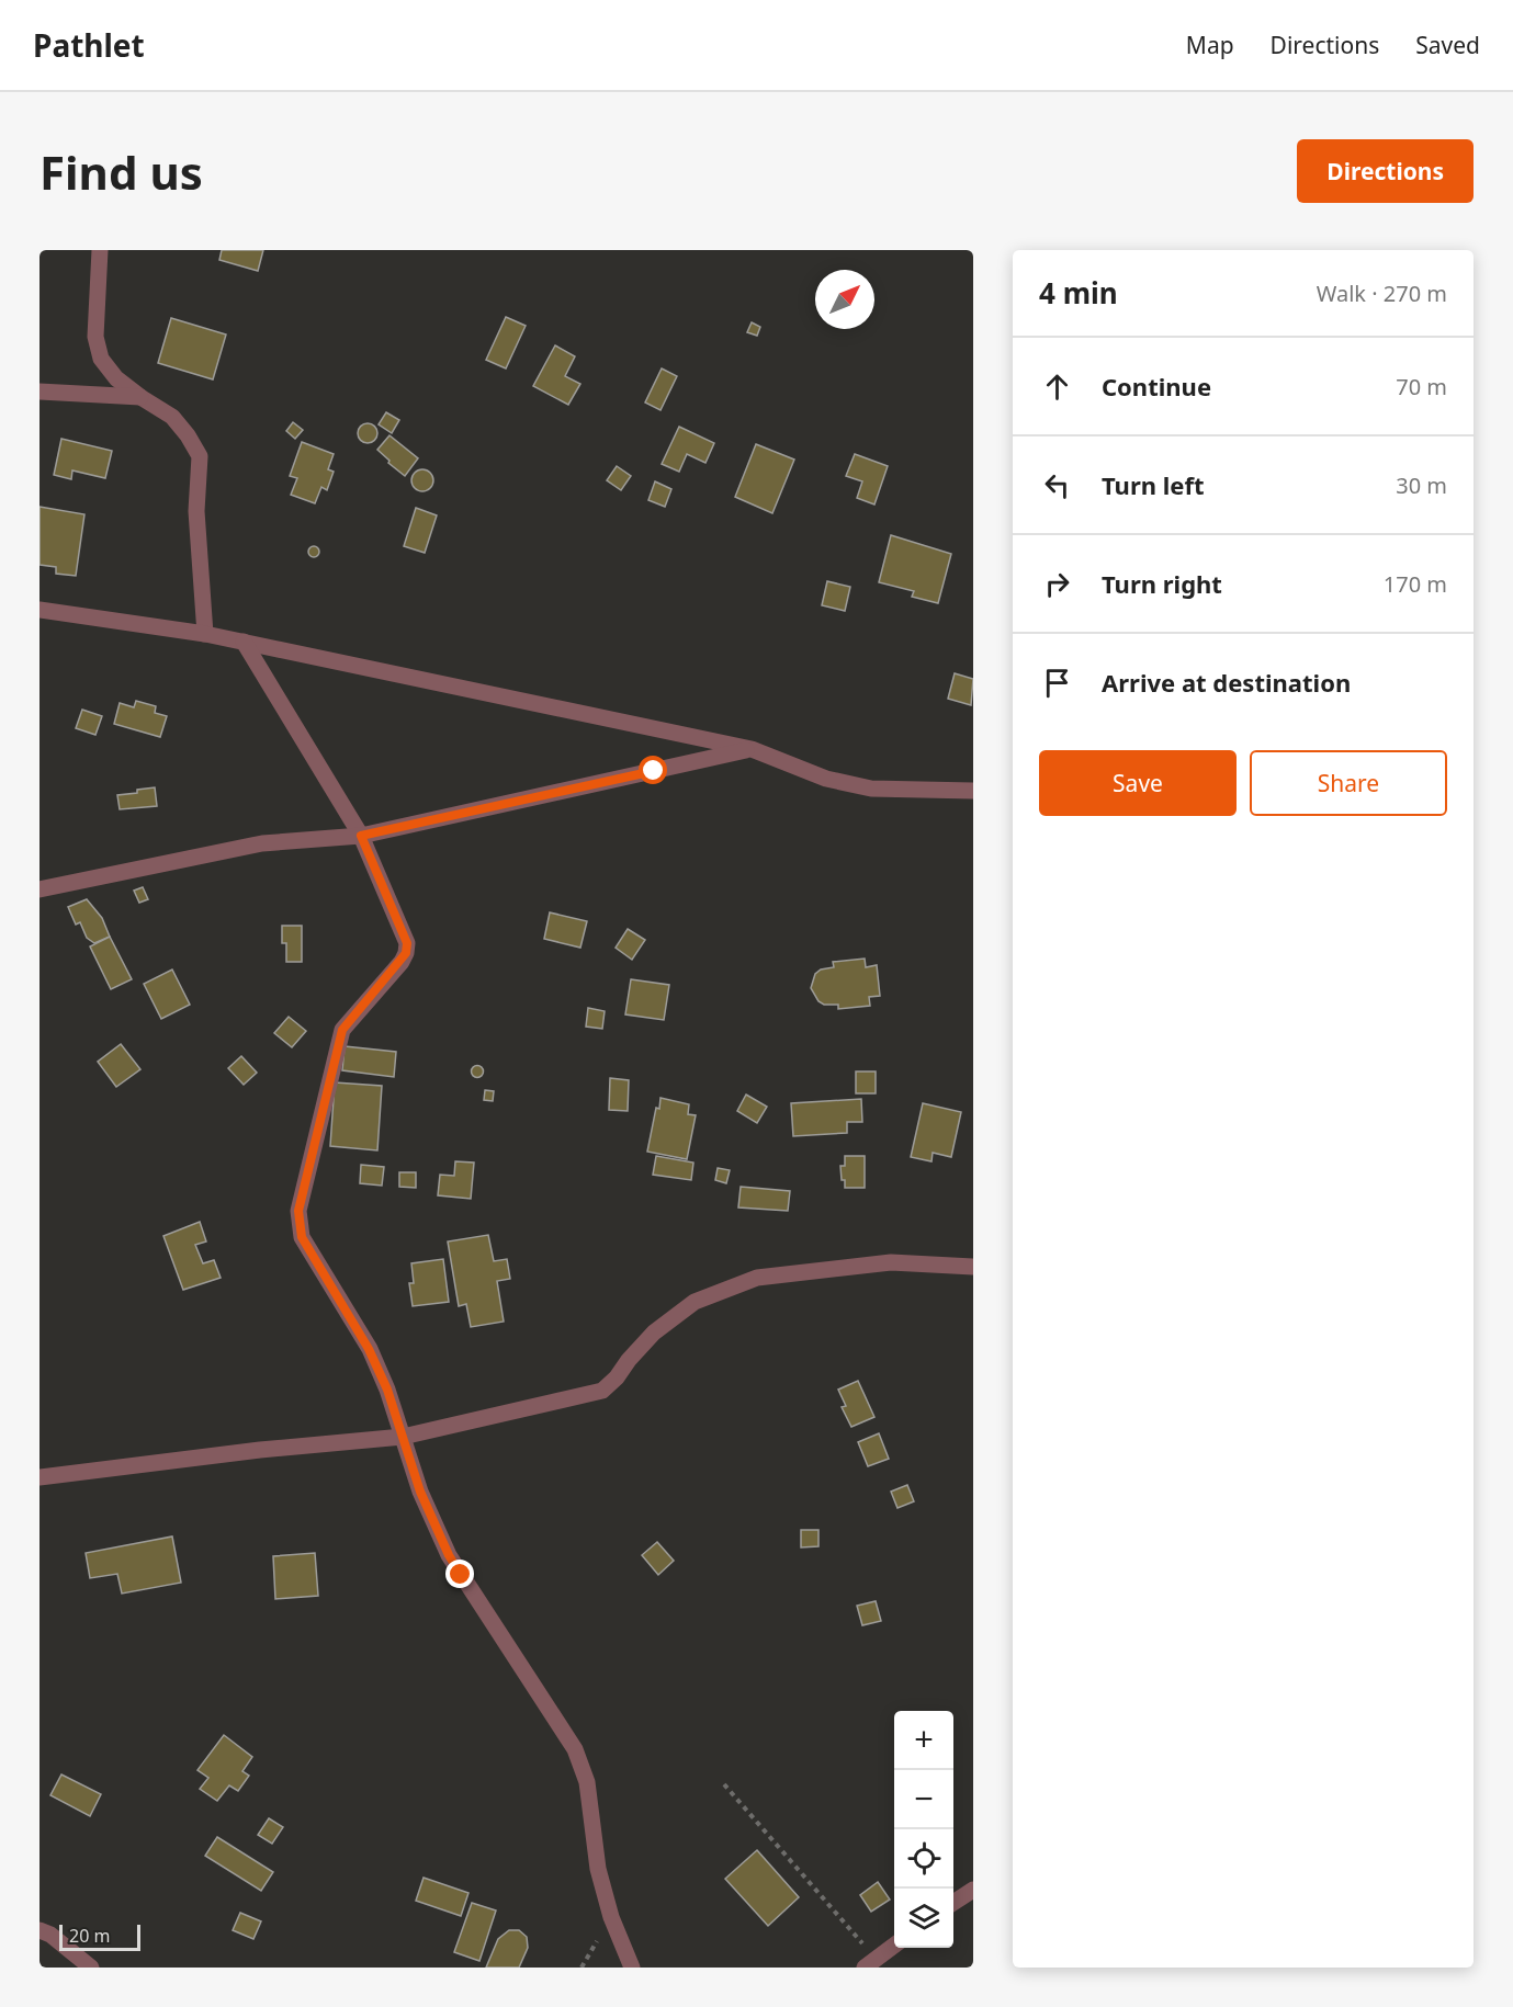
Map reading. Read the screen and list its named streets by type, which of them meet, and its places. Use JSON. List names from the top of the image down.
{
  "scale_bar": "20 m",
  "north": "top right",
  "page": {
    "header": "Pathlet",
    "nav": ["Map", "Directions", "Saved"],
    "buttons": [
      "Directions",
      ["Save", "Share"]
    ],
    "title": "Find us",
    "heading": ["4 min", "Walk · 270 m"],
    "list": [
      ["Continue", "70 m"],
      ["Turn left", "30 m"],
      ["Turn right", "170 m"],
      "Arrive at destination"
    ],
    "map_buttons": ["+", "−"],
    "scale": "20 m"
  }
}
